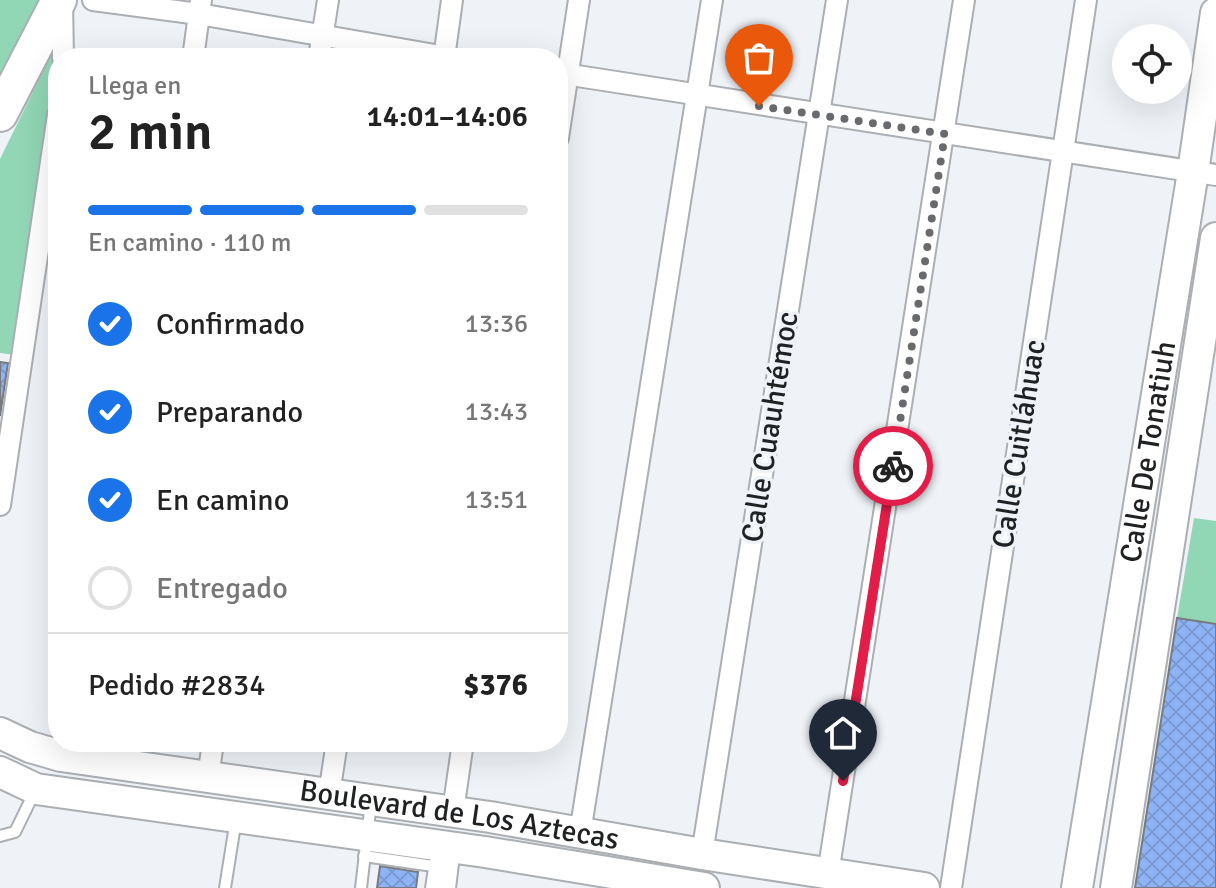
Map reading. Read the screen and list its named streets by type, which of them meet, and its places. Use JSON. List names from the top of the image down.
{
  "streets": {
    "main road": ["Calle De Tonatiuh", "Boulevard de Los Aztecas"],
    "street": ["Calle Cuauhtémoc", "Calle Cuitláhuac"]
  },
  "crossings": [
    ["Calle Cuauhtémoc", "Boulevard de Los Aztecas"]
  ],
  "page": {
    "heading": ["2 min", "Llega en", "14:01–14:06"],
    "panel": ["Pedido #2834", "$376"],
    "bar": "En camino · 110 m",
    "list": [
      ["Confirmado", "13:36"],
      ["Preparando", "13:43"],
      ["En camino", "13:51"],
      "Entregado"
    ]
  }
}
